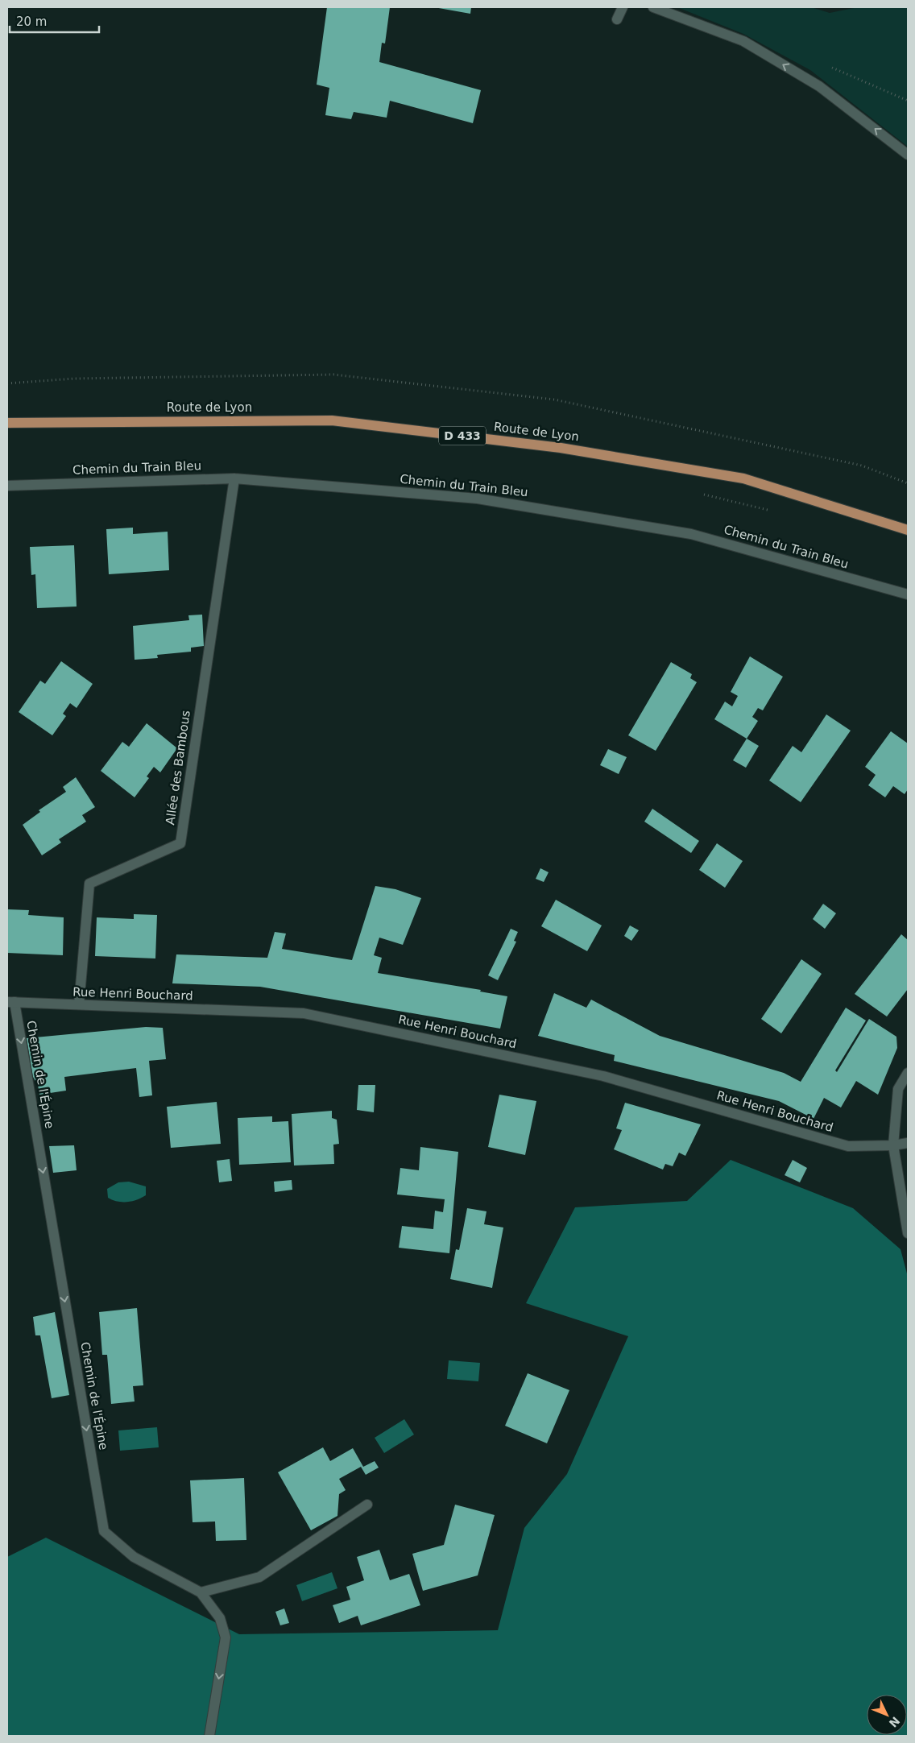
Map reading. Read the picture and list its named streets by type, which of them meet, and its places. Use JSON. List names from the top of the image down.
{
  "streets": {
    "main road": ["Route de Lyon", "D 433"],
    "street": [
      "Chemin du Train Bleu",
      "Allée des Bambous",
      "Rue Henri Bouchard",
      "Chemin de l'Épine"
    ]
  },
  "crossings": [
    ["Chemin du Train Bleu", "Allée des Bambous"],
    ["Allée des Bambous", "Rue Henri Bouchard"],
    ["Rue Henri Bouchard", "Chemin de l'Épine"]
  ],
  "one_way": ["Chemin de l'Épine"],
  "scale_bar": "20 m",
  "north": "bottom right"
}
